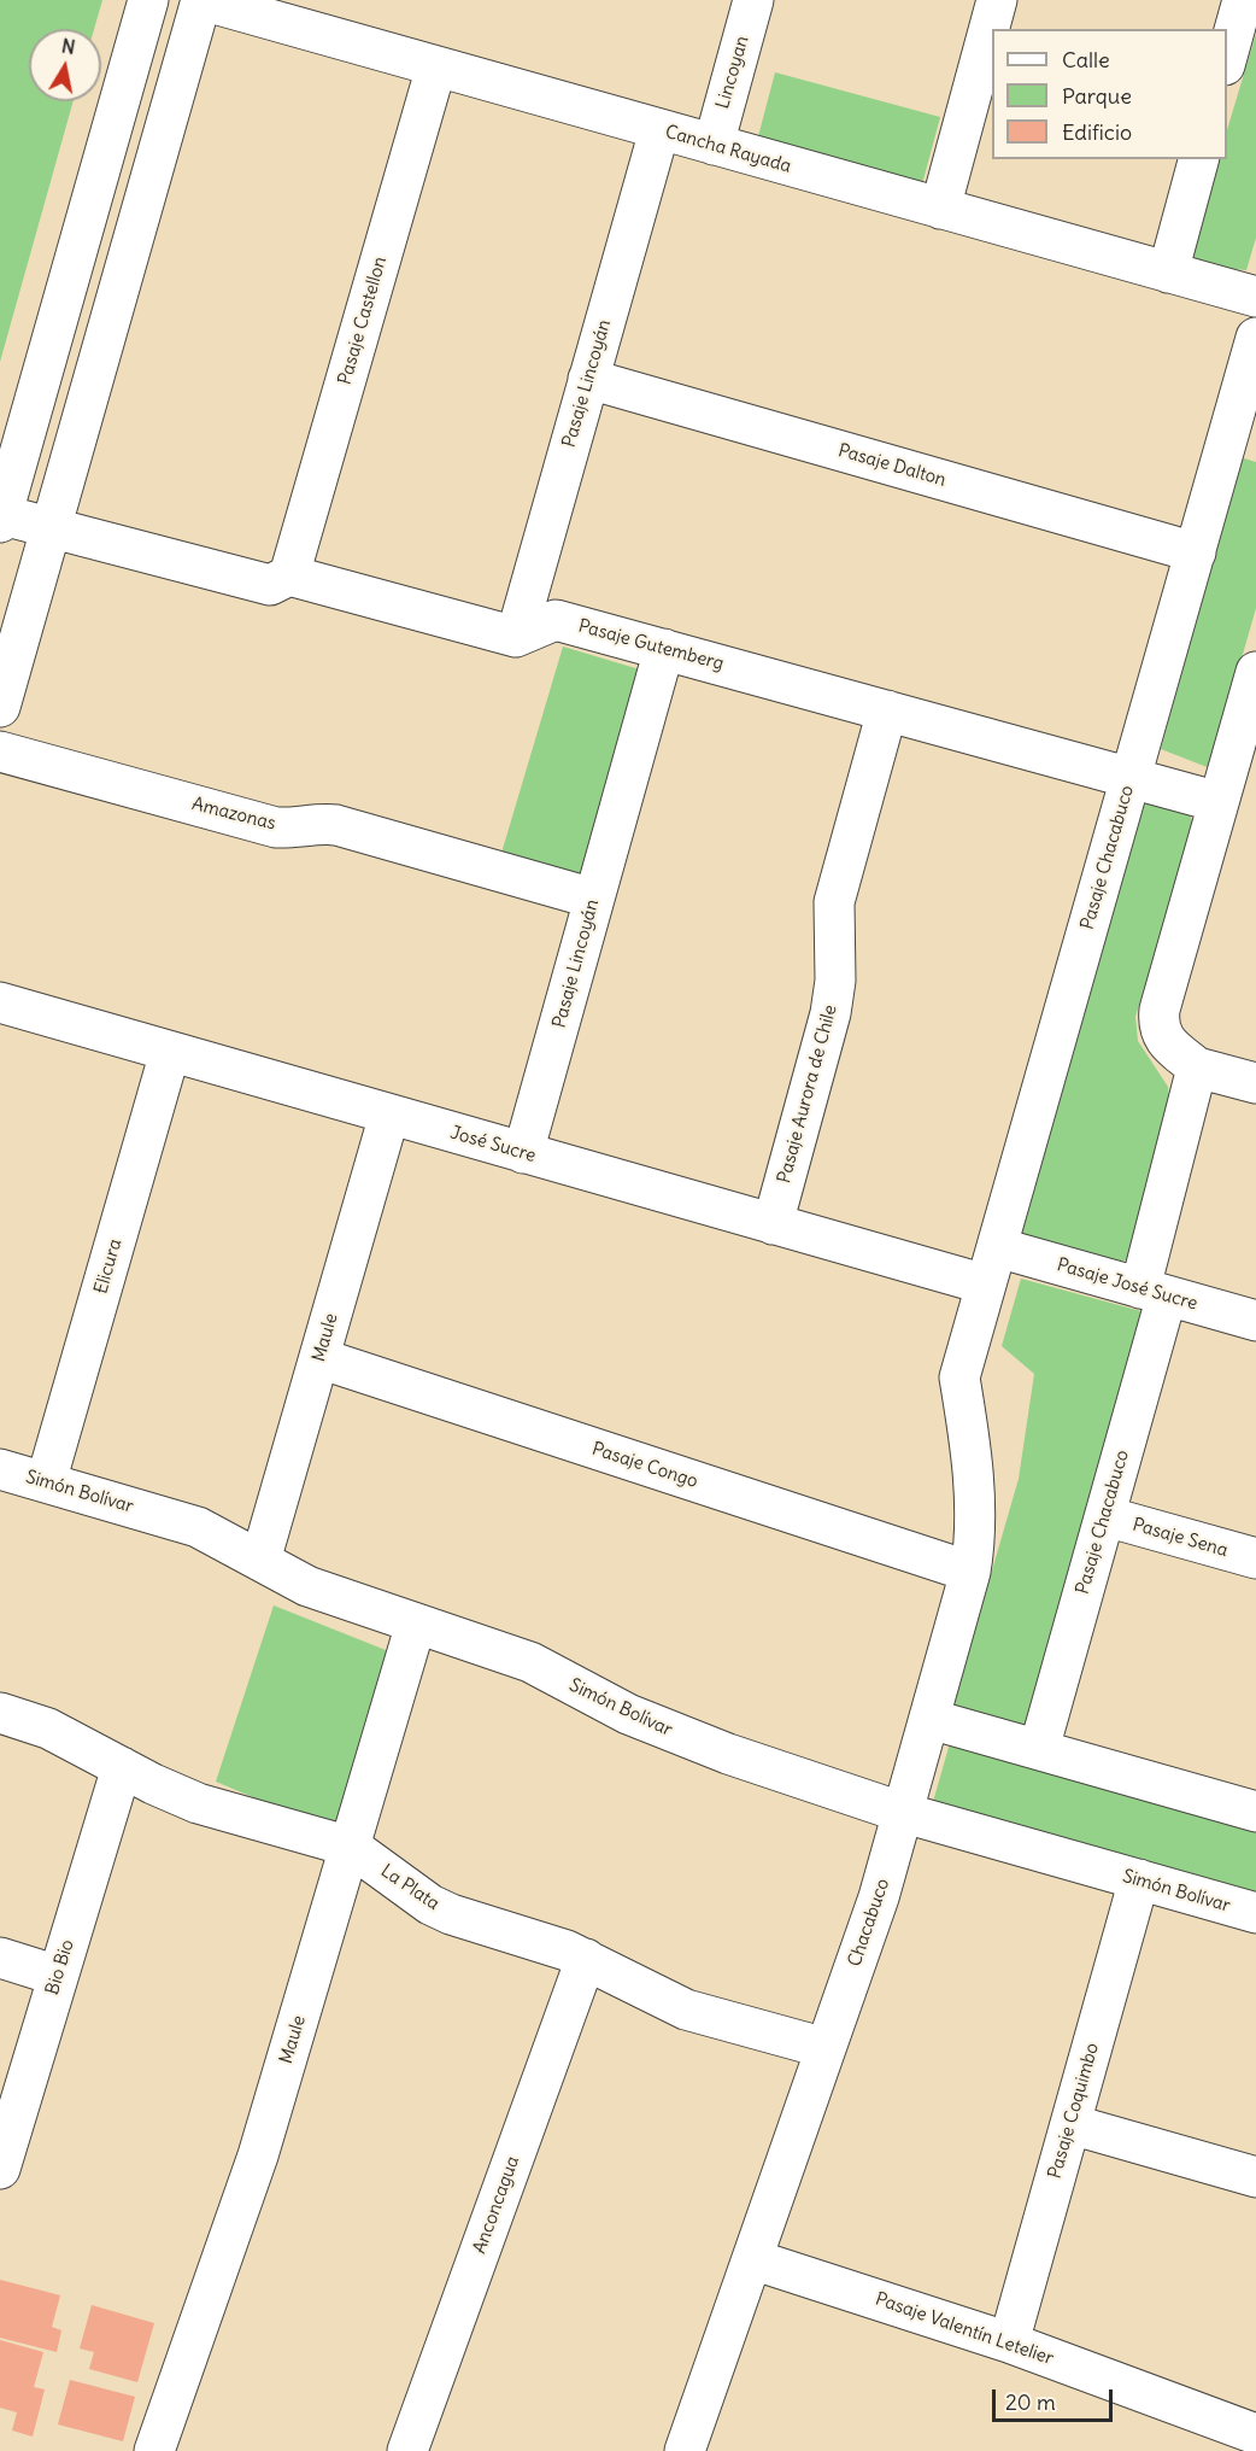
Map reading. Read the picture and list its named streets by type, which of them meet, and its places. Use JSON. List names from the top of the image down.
{
  "streets": {
    "street": [
      "Lincoyan",
      "Cancha Rayada",
      "Pasaje Castellon",
      "Pasaje Lincoyán",
      "Pasaje Dalton",
      "Pasaje Gutemberg",
      "Amazonas",
      "Pasaje Chacabuco",
      "Pasaje Aurora de Chile",
      "José Sucre",
      "Elicura",
      "Pasaje José Sucre",
      "Maule",
      "Pasaje Congo",
      "Simón Bolívar",
      "Pasaje Sena",
      "La Plata",
      "Chacabuco",
      "Bio Bio",
      "Pasaje Coquimbo",
      "Anconcagua",
      "Pasaje Valentín Letelier"
    ]
  },
  "crossings": [
    ["Lincoyan", "Cancha Rayada"],
    ["Cancha Rayada", "Pasaje Castellon"],
    ["Cancha Rayada", "Pasaje Lincoyán"],
    ["Pasaje Lincoyán", "Pasaje Dalton"],
    ["Pasaje Lincoyán", "Pasaje Gutemberg"],
    ["Pasaje Lincoyán", "Amazonas"],
    ["Pasaje Lincoyán", "José Sucre"],
    ["Pasaje Dalton", "Pasaje Chacabuco"],
    ["Pasaje Gutemberg", "Pasaje Chacabuco"],
    ["Pasaje Gutemberg", "Pasaje Aurora de Chile"],
    ["Pasaje Chacabuco", "José Sucre"],
    ["Pasaje Chacabuco", "Pasaje José Sucre"],
    ["Pasaje Chacabuco", "Pasaje Sena"],
    ["Pasaje Chacabuco", "Chacabuco"],
    ["Pasaje Aurora de Chile", "José Sucre"],
    ["José Sucre", "Elicura"],
    ["José Sucre", "Maule"],
    ["Elicura", "Simón Bolívar"],
    ["Maule", "Pasaje Congo"],
    ["Maule", "Simón Bolívar"],
    ["Maule", "La Plata"],
    ["Pasaje Congo", "Chacabuco"],
    ["Simón Bolívar", "Chacabuco"],
    ["Simón Bolívar", "Pasaje Coquimbo"],
    ["La Plata", "Chacabuco"],
    ["La Plata", "Bio Bio"],
    ["La Plata", "Anconcagua"],
    ["Chacabuco", "Pasaje Valentín Letelier"],
    ["Pasaje Coquimbo", "Pasaje Valentín Letelier"]
  ],
  "legend": ["Calle", "Parque", "Edificio"],
  "scale_bar": "20 m",
  "north": "top"
}
